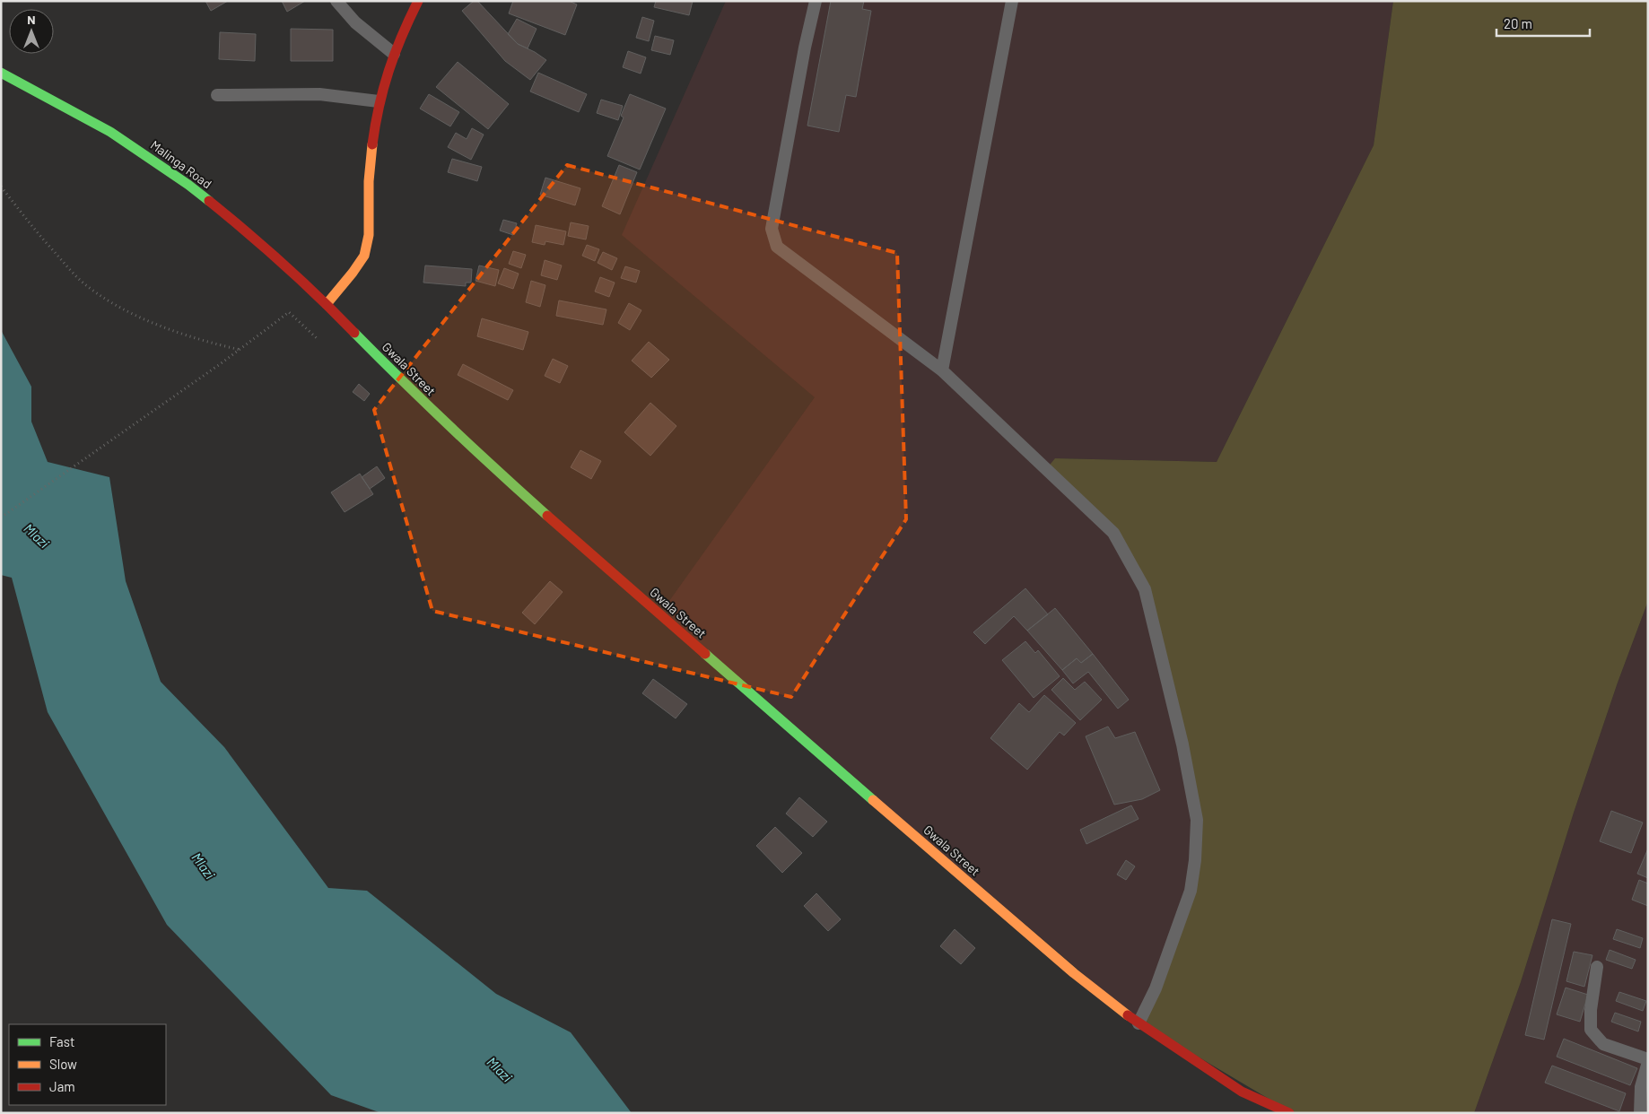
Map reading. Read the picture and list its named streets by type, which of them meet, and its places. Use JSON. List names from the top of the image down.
{
  "streets": {
    "street": ["Malinga Road", "Gwala Street"]
  },
  "crossings": [
    ["Malinga Road", "Gwala Street"]
  ],
  "water": ["Mlazi"],
  "legend": ["Fast", "Slow", "Jam"],
  "scale_bar": "20 m",
  "north": "top"
}
